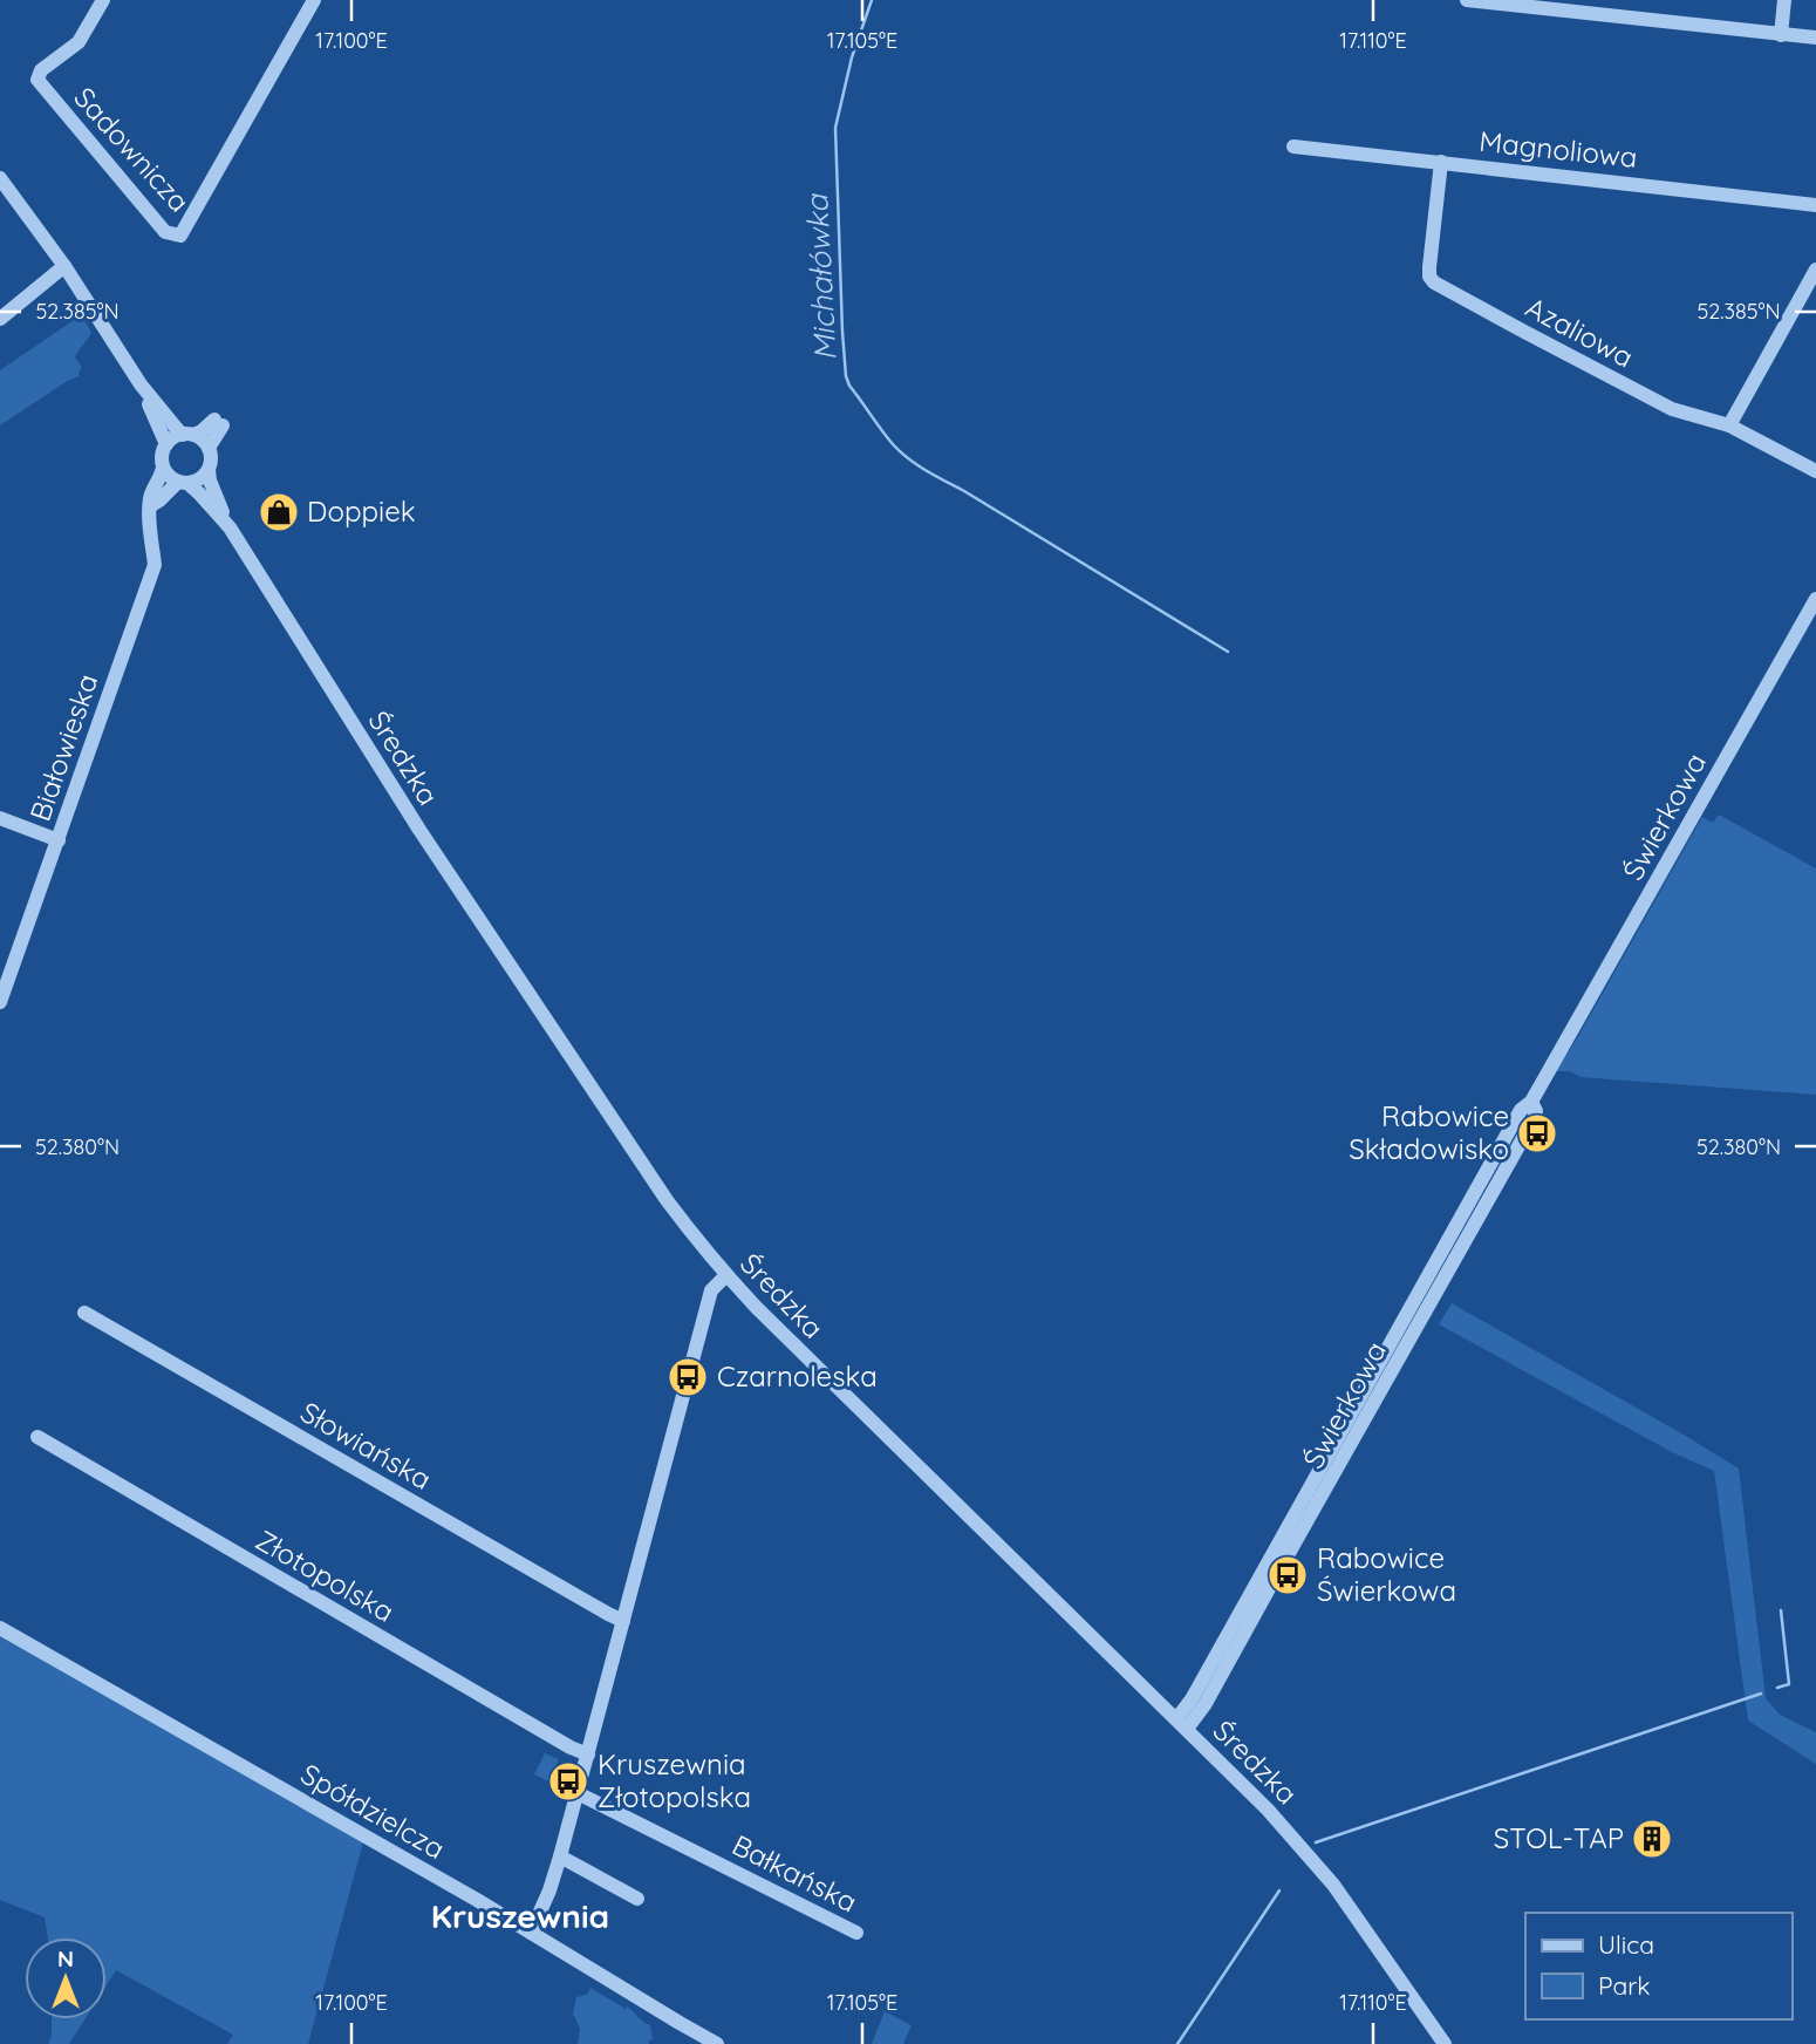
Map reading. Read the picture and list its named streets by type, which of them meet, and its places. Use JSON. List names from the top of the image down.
{
  "streets": {
    "street": [
      "Sadownicza",
      "Magnoliowa",
      "Azaliowa",
      "Białowieska",
      "Średzka",
      "Świerkowa",
      "Słowiańska",
      "Złotopolska",
      "Spółdzielcza",
      "Bałkańska"
    ]
  },
  "crossings": [
    ["Magnoliowa", "Azaliowa"],
    ["Białowieska", "Średzka"],
    ["Średzka", "Świerkowa"]
  ],
  "districts": ["Kruszewnia"],
  "water": ["Michałówka"],
  "places": {
    "shop": ["Doppiek"],
    "bus stop": [
      "Rabowice Składowisko",
      "Czarnoleska",
      "Rabowice Świerkowa",
      "Kruszewnia Złotopolska"
    ],
    "building": ["STOL-TAP"]
  },
  "legend": ["Ulica", "Park"],
  "north": "top",
  "coordinates": [
    "17.100°E",
    "17.105°E",
    "17.110°E",
    "52.385°N",
    "52.380°N"
  ]
}
